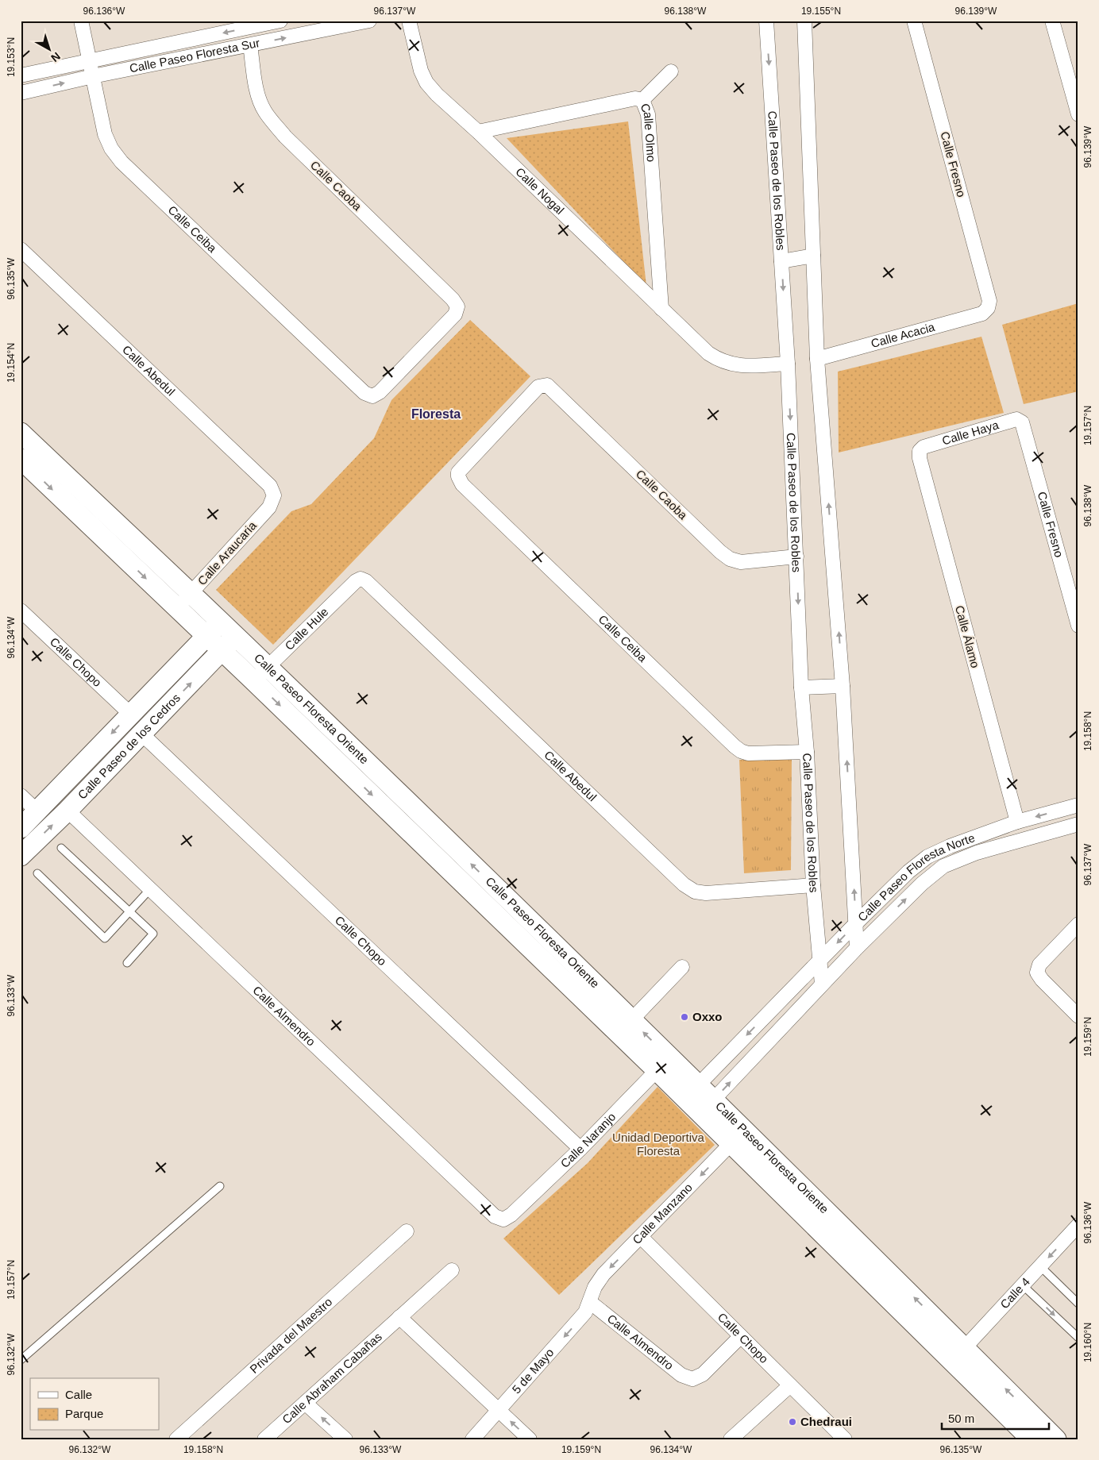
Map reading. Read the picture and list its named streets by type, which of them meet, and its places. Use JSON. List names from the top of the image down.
{
  "streets": {
    "main road": ["Calle Paseo Floresta Oriente", "Calle Paseo de los Cedros"],
    "street": [
      "Calle Paseo Floresta Sur",
      "Calle Olmo",
      "Calle Fresno",
      "Calle Paseo de los Robles",
      "Calle Caoba",
      "Calle Nogal",
      "Calle Ceiba",
      "Calle Acacia",
      "Calle Abedul",
      "Calle Haya",
      "Calle Araucaria",
      "Calle Hule",
      "Calle Álamo",
      "Calle Chopo",
      "Calle Paseo Floresta Norte",
      "Calle Almendro",
      "Calle Naranjo",
      "Calle Manzano",
      "Calle 4",
      "Privada del Maestro",
      "5 de Mayo",
      "Calle Abraham Cabañas"
    ]
  },
  "crossings": [
    ["Calle Paseo Floresta Sur", "Calle Caoba"],
    ["Calle Paseo Floresta Sur", "Calle Ceiba"],
    ["Calle Olmo", "Calle Nogal"],
    ["Calle Fresno", "Calle Acacia"],
    ["Calle Fresno", "Calle Haya"],
    ["Calle Paseo de los Robles", "Calle Caoba"],
    ["Calle Paseo de los Robles", "Calle Nogal"],
    ["Calle Paseo de los Robles", "Calle Ceiba"],
    ["Calle Paseo de los Robles", "Calle Abedul"],
    ["Calle Paseo de los Robles", "Calle Paseo Floresta Norte"],
    ["Calle Caoba", "Calle Ceiba"],
    ["Calle Abedul", "Calle Araucaria"],
    ["Calle Abedul", "Calle Hule"],
    ["Calle Haya", "Calle Álamo"],
    ["Calle Araucaria", "Calle Paseo Floresta Oriente"],
    ["Calle Hule", "Calle Paseo Floresta Oriente"],
    ["Calle Álamo", "Calle Paseo Floresta Norte"],
    ["Calle Chopo", "Calle Paseo de los Cedros"],
    ["Calle Chopo", "Calle Almendro"],
    ["Calle Chopo", "Calle Naranjo"],
    ["Calle Chopo", "Calle Manzano"],
    ["Calle Paseo Floresta Oriente", "Calle Paseo de los Cedros"],
    ["Calle Paseo Floresta Oriente", "Calle Paseo Floresta Norte"],
    ["Calle Paseo Floresta Oriente", "Calle Naranjo"],
    ["Calle Paseo Floresta Oriente", "Calle Manzano"],
    ["Calle Paseo Floresta Oriente", "Calle 4"],
    ["Calle Paseo de los Cedros", "Calle Almendro"],
    ["Calle Almendro", "Calle Naranjo"],
    ["Calle Almendro", "Calle Manzano"],
    ["Calle Almendro", "5 de Mayo"],
    ["Calle Manzano", "5 de Mayo"]
  ],
  "one_way": ["Calle Manzano", "5 de Mayo"],
  "districts": ["Floresta"],
  "parks": ["Unidad Deportiva Floresta"],
  "places": ["Oxxo", "Chedraui"],
  "legend": ["Calle", "Parque"],
  "scale_bar": "50 m",
  "north": "bottom right",
  "coordinates": [
    "96.136°W",
    "96.137°W",
    "96.138°W",
    "19.155°N",
    "96.139°W",
    "19.153°N",
    "96.135°W",
    "19.154°N",
    "19.157°N",
    "96.134°W",
    "19.158°N",
    "96.133°W",
    "19.159°N",
    "19.160°N",
    "96.132°W"
  ]
}
